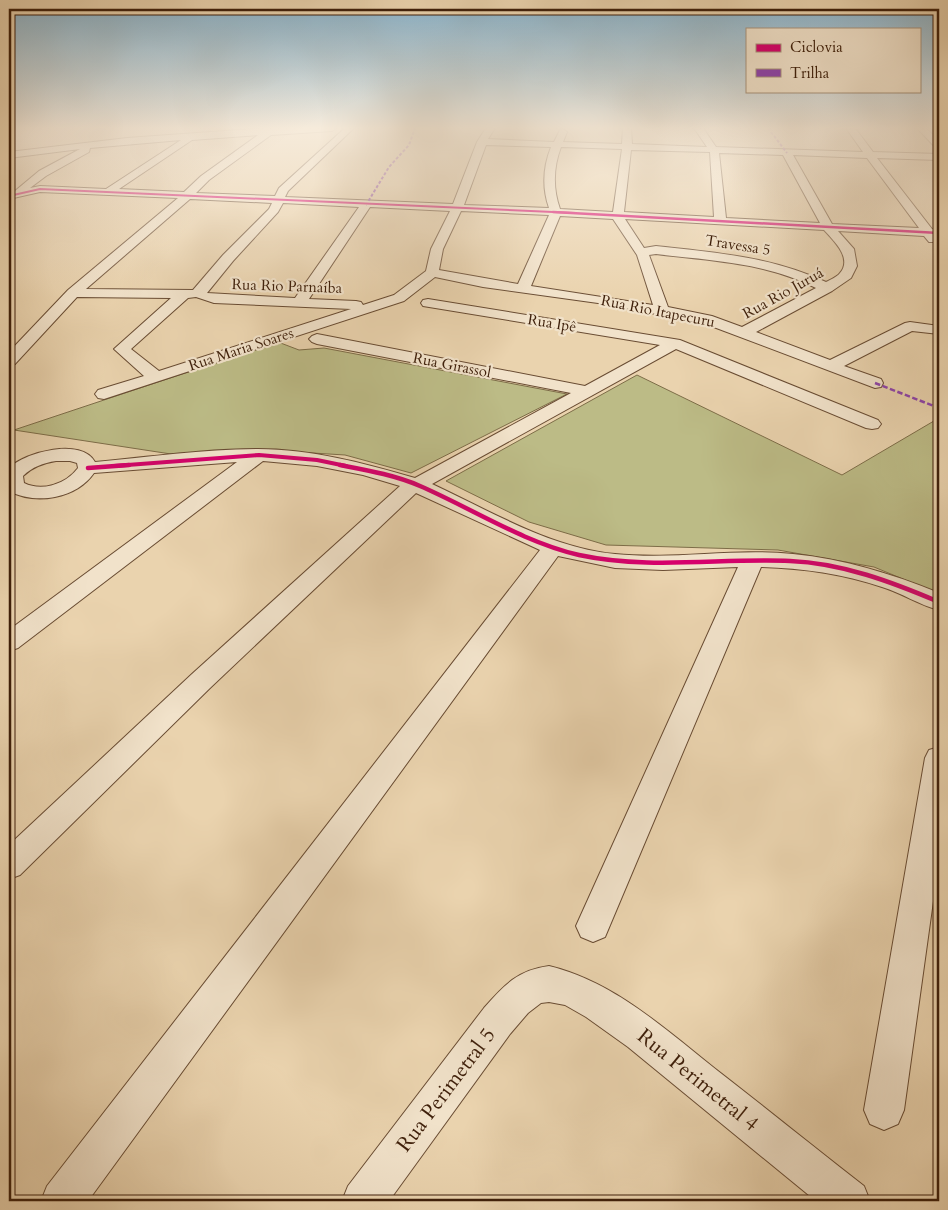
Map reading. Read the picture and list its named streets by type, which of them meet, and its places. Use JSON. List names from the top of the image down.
{
  "streets": {
    "street": [
      "Travessa 5",
      "Rua Rio Parnaíba",
      "Rua Rio Juruá",
      "Rua Rio Itapecuru",
      "Rua Ipê",
      "Rua Maria Soares",
      "Rua Girassol",
      "Rua Perimetral 4",
      "Rua Perimetral 5"
    ]
  },
  "crossings": [
    ["Travessa 5", "Rua Rio Juruá"],
    ["Rua Rio Parnaíba", "Rua Maria Soares"],
    ["Rua Rio Juruá", "Rua Rio Itapecuru"],
    ["Rua Rio Itapecuru", "Rua Maria Soares"],
    ["Rua Perimetral 4", "Rua Perimetral 5"]
  ],
  "legend": ["Ciclovia", "Trilha"]
}
